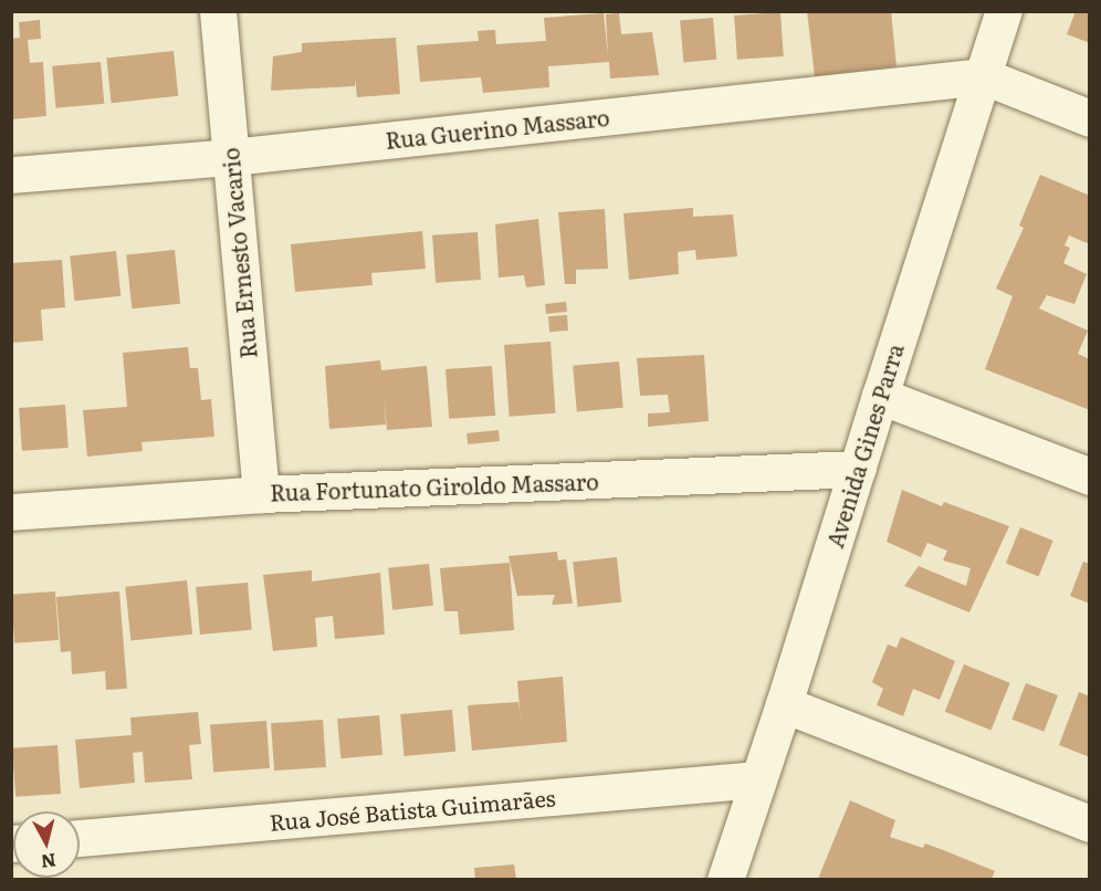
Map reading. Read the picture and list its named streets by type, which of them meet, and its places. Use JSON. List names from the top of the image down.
{
  "streets": {
    "street": [
      "Rua Guerino Massaro",
      "Rua Ernesto Vacario",
      "Avenida Gines Parra",
      "Rua Fortunato Giroldo Massaro",
      "Rua José Batista Guimarães"
    ]
  },
  "crossings": [
    ["Rua Guerino Massaro", "Rua Ernesto Vacario"],
    ["Rua Guerino Massaro", "Avenida Gines Parra"],
    ["Rua Ernesto Vacario", "Rua Fortunato Giroldo Massaro"],
    ["Avenida Gines Parra", "Rua Fortunato Giroldo Massaro"],
    ["Avenida Gines Parra", "Rua José Batista Guimarães"]
  ],
  "north": "bottom"
}
